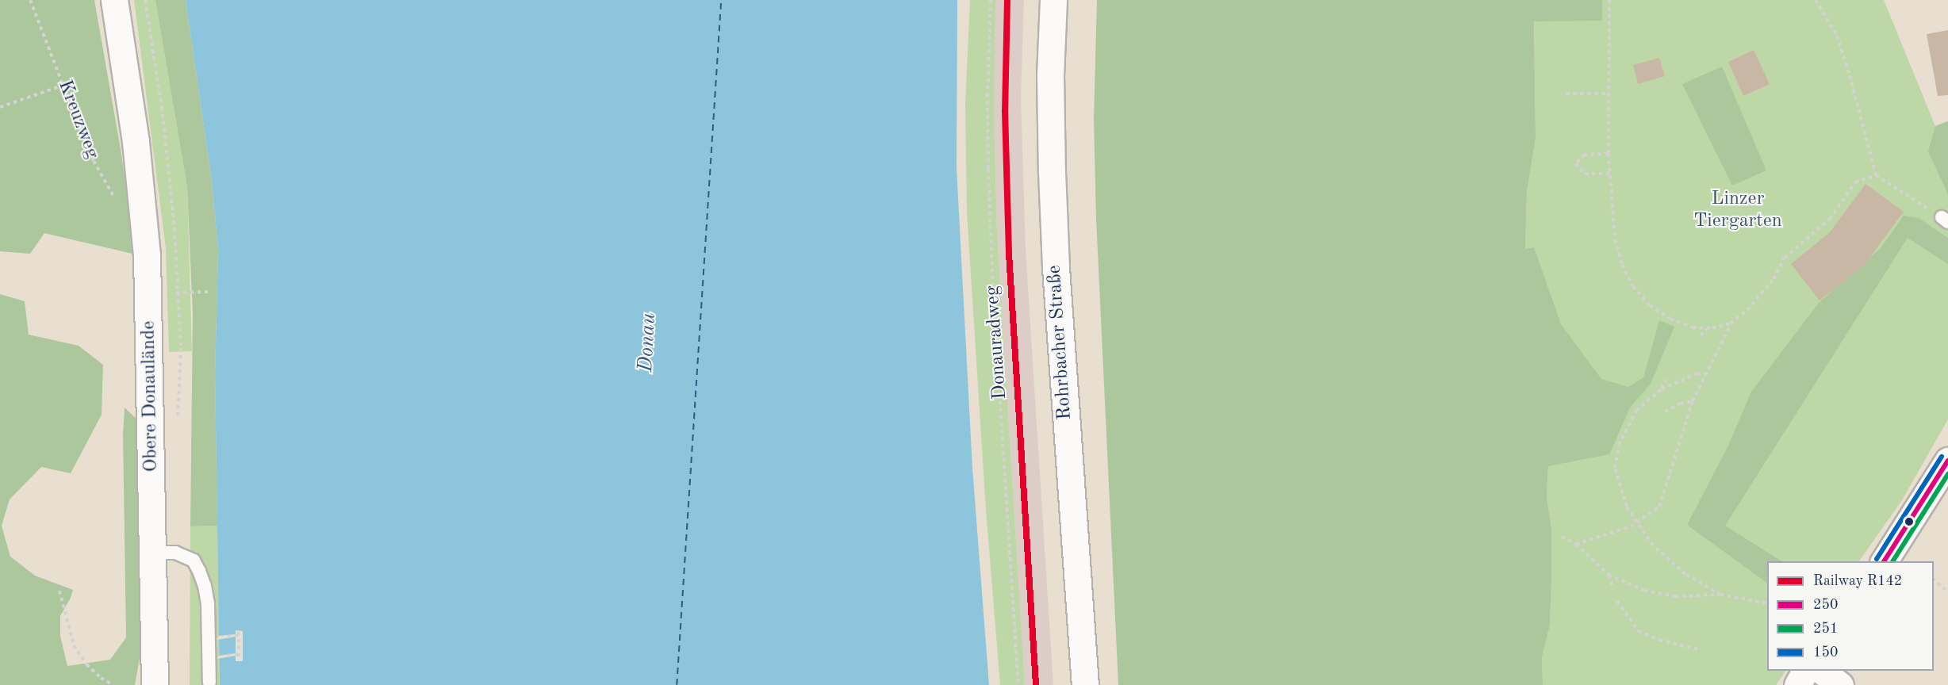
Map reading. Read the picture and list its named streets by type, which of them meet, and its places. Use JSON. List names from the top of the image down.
{
  "streets": {
    "main road": ["Rohrbacher Straße", "Obere Donaulände"],
    "path": ["Kreuzweg", "Donauradweg"]
  },
  "crossings": [
    ["Kreuzweg", "Obere Donaulände"]
  ],
  "water": ["Donau"],
  "parks": ["Linzer Tiergarten"],
  "lines": [
    "rail line R142",
    "transit line 150",
    "transit line 250",
    "transit line 251"
  ],
  "legend": [
    "Railway R142",
    "250",
    "251",
    "150"
  ]
}
